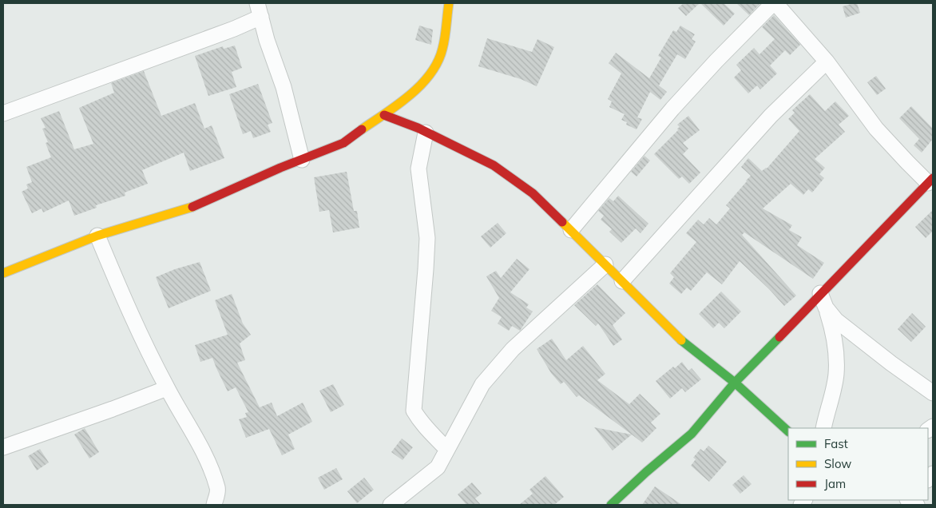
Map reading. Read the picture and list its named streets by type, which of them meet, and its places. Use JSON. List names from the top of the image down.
{
  "legend": ["Fast", "Slow", "Jam"]
}
